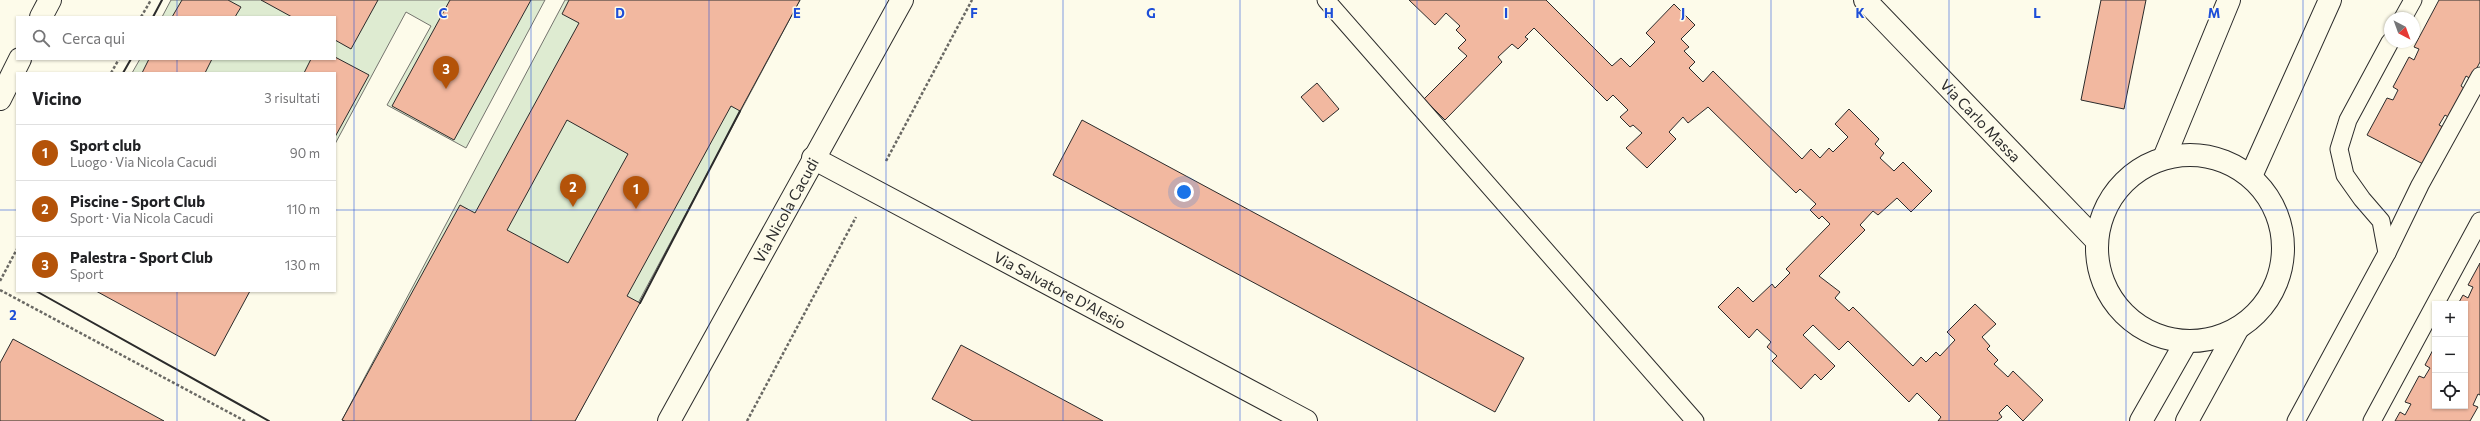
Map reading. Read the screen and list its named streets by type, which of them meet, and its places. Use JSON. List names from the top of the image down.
{
  "streets": {
    "street": ["Via Carlo Massa", "Via Nicola Cacudi", "Via Salvatore D'Alesio"]
  },
  "crossings": [
    ["Via Nicola Cacudi", "Via Salvatore D'Alesio"]
  ],
  "north": "bottom right",
  "page": {
    "search": "Cerca qui",
    "pins": ["3", "2", "1"],
    "heading": ["Vicino", "3 risultati"],
    "list": [
      {
        "mark": "1",
        "name": "Sport club",
        "note": "Luogo · Via Nicola Cacudi",
        "value": "90 m"
      },
      {
        "mark": "2",
        "name": "Piscine - Sport Club",
        "note": "Sport · Via Nicola Cacudi",
        "value": "110 m"
      },
      {
        "mark": "3",
        "name": "Palestra - Sport Club",
        "note": "Sport",
        "value": "130 m"
      }
    ],
    "map_buttons": ["+", "−"]
  },
  "grid": {
    "columns": [
      "C",
      "D",
      "E",
      "F",
      "G",
      "H",
      "I",
      "J",
      "K",
      "L",
      "M"
    ],
    "rows": ["2"]
  }
}
